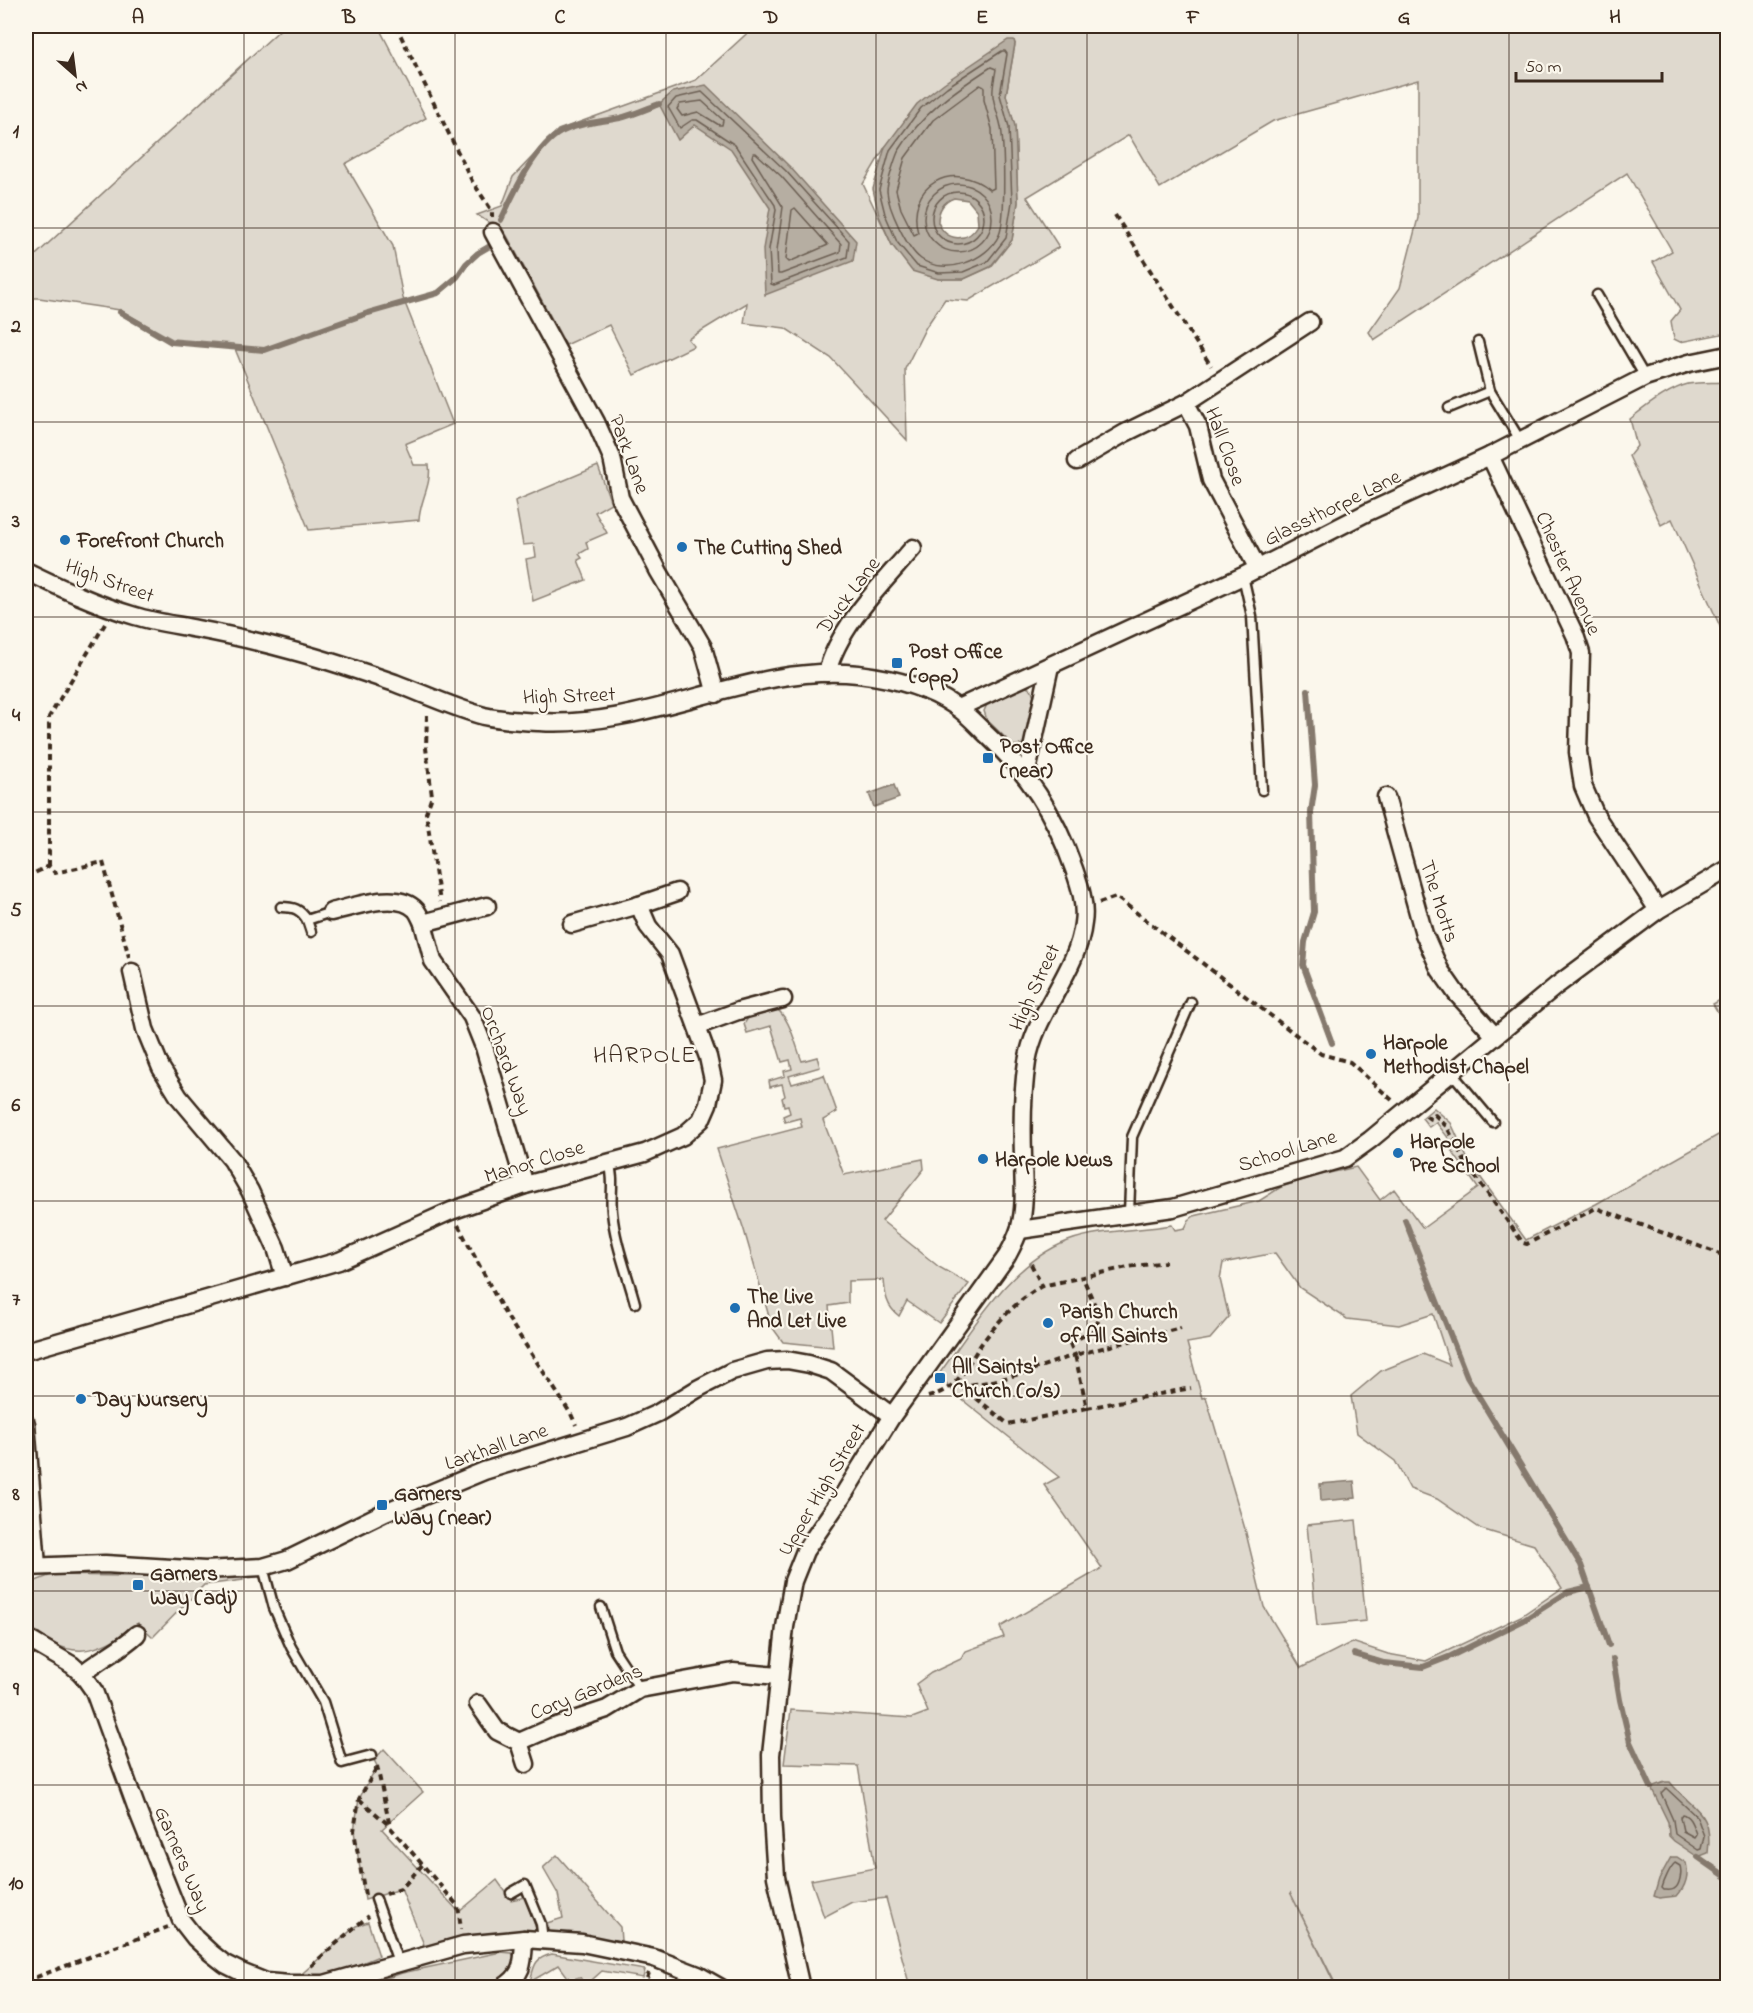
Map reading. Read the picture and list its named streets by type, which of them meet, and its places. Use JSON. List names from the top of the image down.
{
  "streets": {
    "street": [
      "Hall Close",
      "Park Lane",
      "Glassthorpe Lane",
      "Chester Avenue",
      "High Street",
      "Duck Lane",
      "The Motts",
      "Orchard Way",
      "School Lane",
      "Manor Close",
      "Larkhall Lane",
      "Upper High Street",
      "Cory Gardens",
      "Garners Way"
    ]
  },
  "crossings": [
    ["Hall Close", "Glassthorpe Lane"],
    ["Park Lane", "High Street"],
    ["Glassthorpe Lane", "Chester Avenue"],
    ["Glassthorpe Lane", "High Street"],
    ["Chester Avenue", "School Lane"],
    ["High Street", "Duck Lane"],
    ["High Street", "School Lane"],
    ["High Street", "Upper High Street"],
    ["The Motts", "School Lane"],
    ["Orchard Way", "Manor Close"],
    ["School Lane", "Upper High Street"],
    ["Larkhall Lane", "Upper High Street"],
    ["Upper High Street", "Cory Gardens"]
  ],
  "districts": ["HARPOLE"],
  "places": {
    "other": [
      "Forefront Church",
      "The Cutting Shed",
      "Harpole Methodist Chapel",
      "Harpole Pre School",
      "Harpole News",
      "The Live And Let Live",
      "Parish Church of All Saints",
      "Day Nursery"
    ],
    "transit": [
      "Post Office (opp)",
      "Post Office (near)",
      "All Saints' Church (o/s)",
      "Garners Way (near)",
      "Garners Way (adj)"
    ]
  },
  "scale_bar": "50 m",
  "north": "bottom right",
  "grid": {
    "columns": [
      "A",
      "B",
      "C",
      "D",
      "E",
      "F",
      "G",
      "H"
    ],
    "rows": [
      "1",
      "2",
      "3",
      "4",
      "5",
      "6",
      "7",
      "8",
      "9",
      "10"
    ]
  }
}
